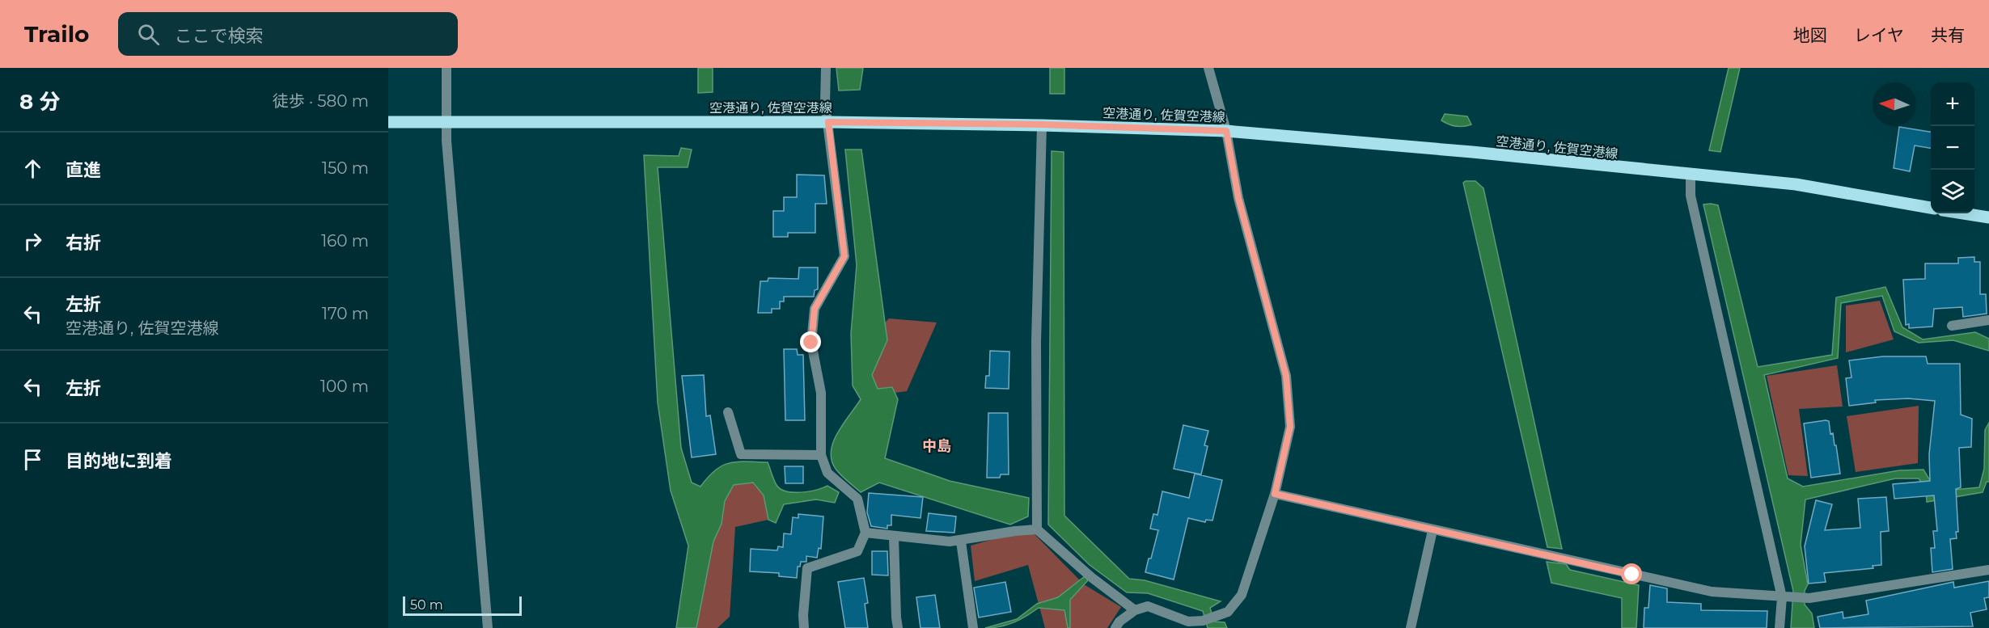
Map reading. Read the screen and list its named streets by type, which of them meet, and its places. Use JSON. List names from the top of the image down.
{
  "streets": {
    "main road": ["空港通り, 佐賀空港線"]
  },
  "districts": ["中島"],
  "scale_bar": "50 m",
  "north": "left",
  "page": {
    "header": "Trailo",
    "search": "ここで検索",
    "nav": ["地図", "レイヤ", "共有"],
    "heading": ["8 分", "徒歩 · 580 m"],
    "map_buttons": ["+", "−"],
    "list": [
      ["直進", "150 m"],
      ["右折", "160 m"],
      ["左折", "空港通り, 佐賀空港線", "170 m"],
      ["左折", "100 m"],
      "目的地に到着"
    ],
    "scale": "50 m"
  }
}
